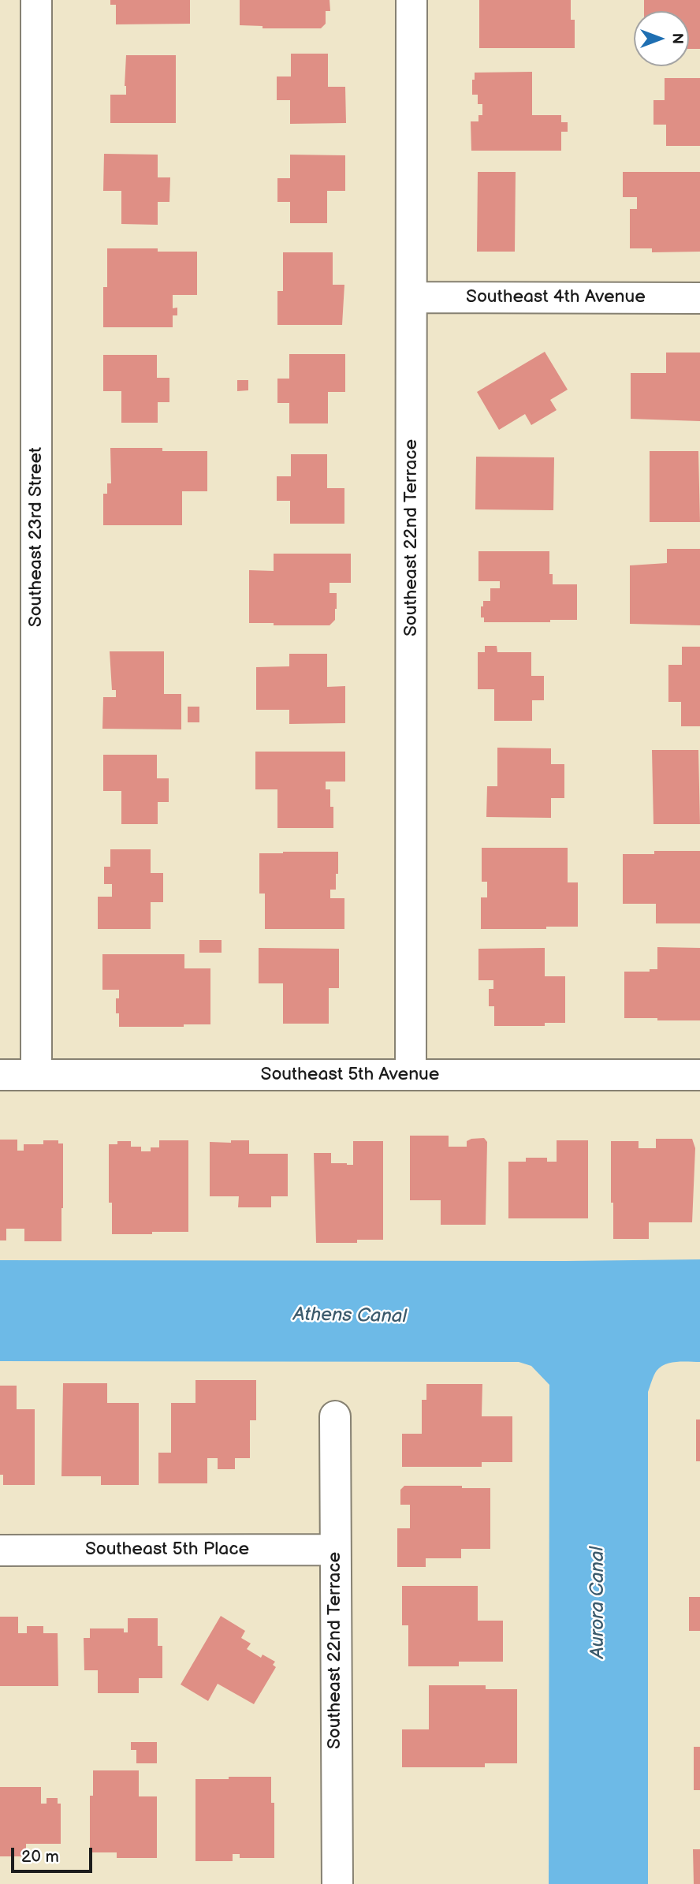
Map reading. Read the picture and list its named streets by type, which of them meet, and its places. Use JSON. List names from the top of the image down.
{
  "streets": {
    "street": [
      "Southeast 4th Avenue",
      "Southeast 23rd Street",
      "Southeast 22nd Terrace",
      "Southeast 5th Avenue",
      "Southeast 5th Place"
    ]
  },
  "crossings": [
    ["Southeast 4th Avenue", "Southeast 22nd Terrace"],
    ["Southeast 23rd Street", "Southeast 5th Avenue"],
    ["Southeast 22nd Terrace", "Southeast 5th Avenue"],
    ["Southeast 22nd Terrace", "Southeast 5th Place"]
  ],
  "water": ["Athens Canal", "Aurora Canal"],
  "scale_bar": "20 m",
  "north": "right"
}
